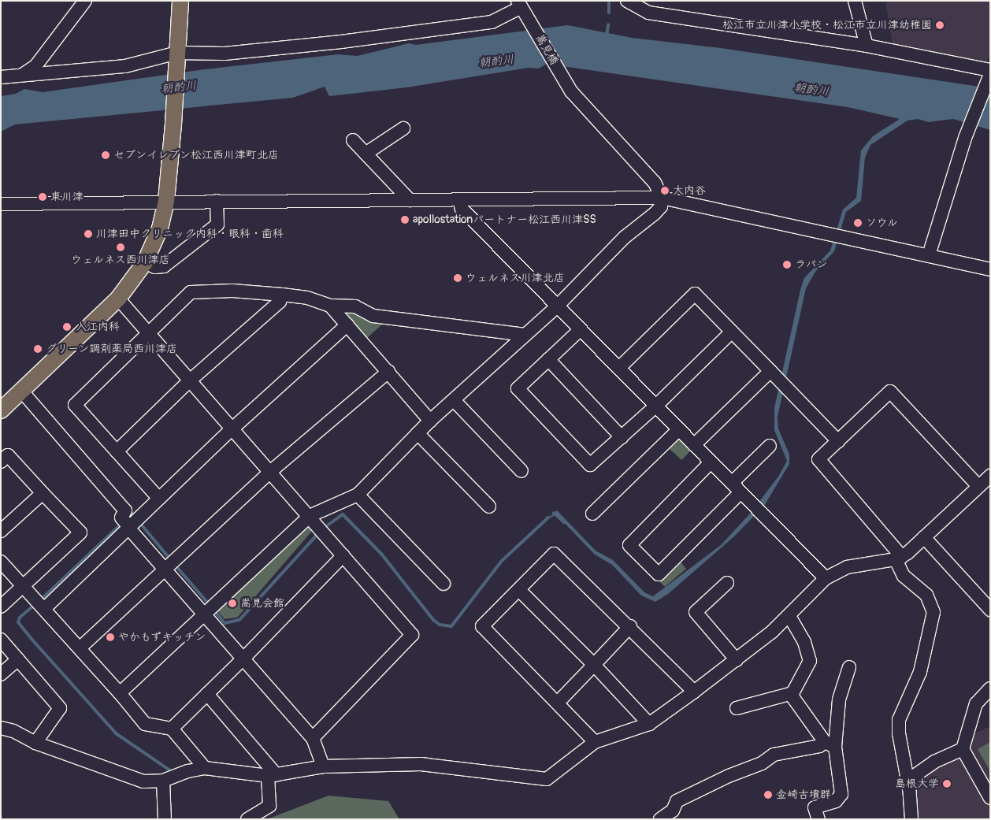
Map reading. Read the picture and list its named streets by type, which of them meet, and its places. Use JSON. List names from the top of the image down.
{
  "streets": {
    "street": ["嵩見橋"]
  },
  "water": ["朝酌川"],
  "places": [
    "松江市立川津小学校・松江市立川津幼稚園",
    "セブンイレブン松江西川津町北店",
    "大内谷",
    "東川津",
    "apollostationパートナー松江西川津SS",
    "ソウル",
    "川津田中クリニック内科・眼科・歯科",
    "ウェルネス西川津店",
    "ラパン",
    "ウェルネス川津北店",
    "入江内科",
    "グリーン調剤薬局西川津店",
    "嵩見会館",
    "やかもずキッチン",
    "島根大学",
    "金崎古墳群"
  ]
}
